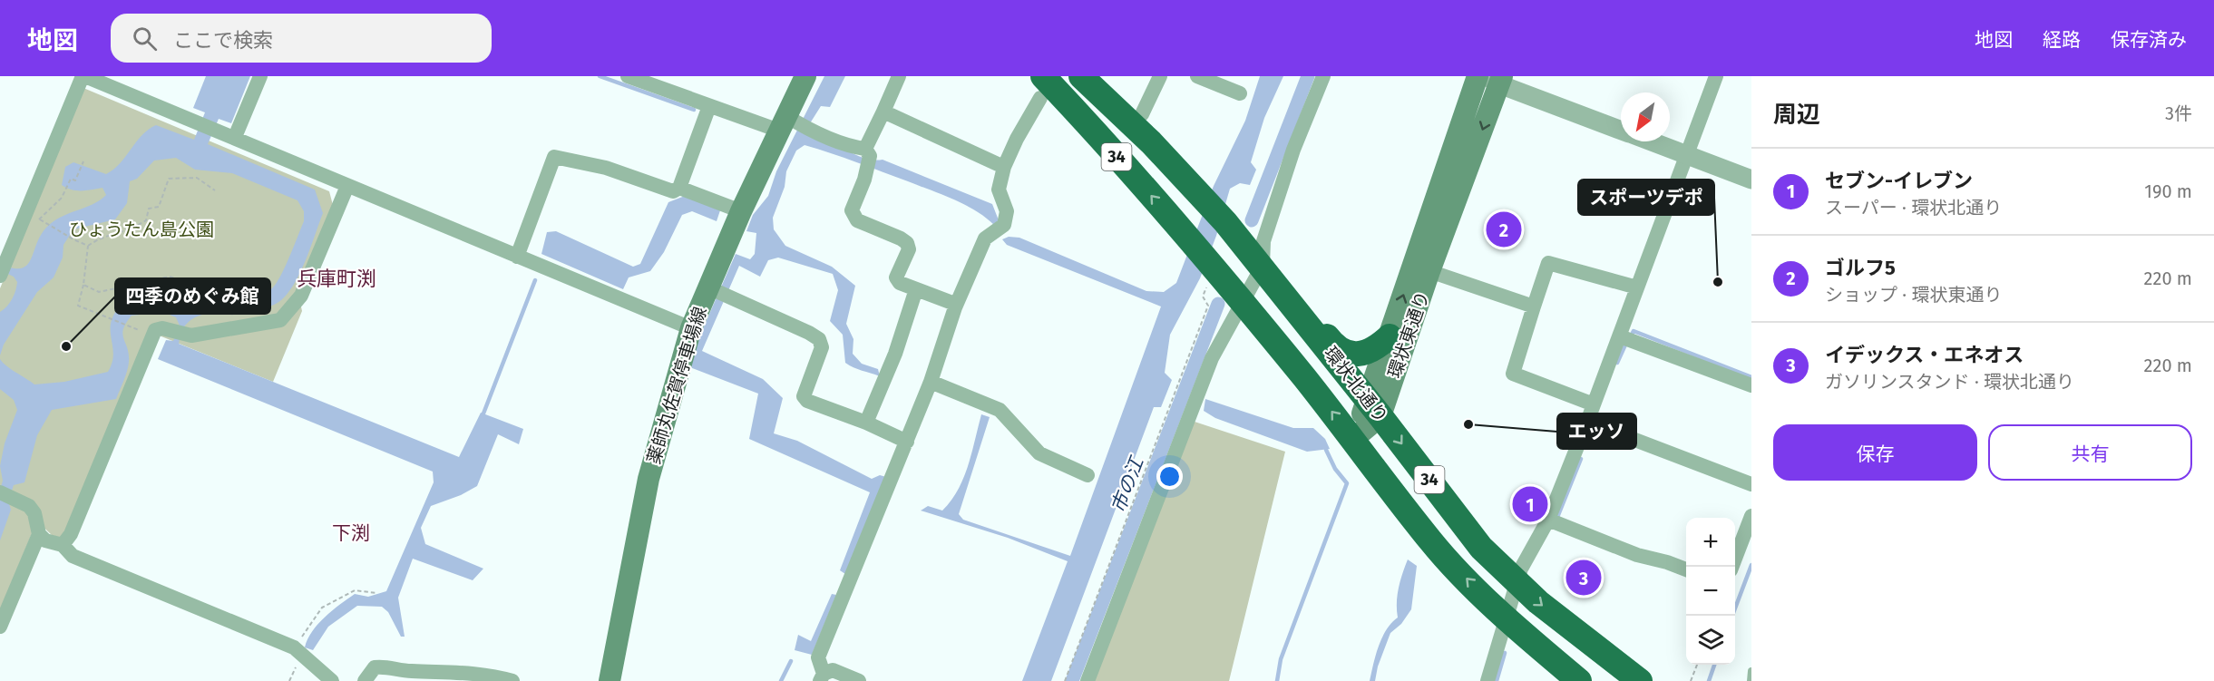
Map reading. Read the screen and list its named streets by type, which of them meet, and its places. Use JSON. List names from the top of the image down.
{
  "streets": {
    "highway": ["34", "環状北通り"],
    "main road": ["環状東通り", "薬師丸佐賀停車場線"]
  },
  "crossings": [
    ["環状東通り", "環状北通り"]
  ],
  "districts": ["兵庫町渕", "下渕"],
  "water": ["市の江"],
  "parks": ["ひょうたん島公園"],
  "places": ["スポーツデポ", "四季のめぐみ館", "エッソ"],
  "north": "bottom left",
  "page": {
    "header": "地図",
    "search": "ここで検索",
    "nav": ["地図", "経路", "保存済み"],
    "heading": ["周辺", "3件"],
    "list": [
      {
        "mark": "1",
        "name": "セブン-イレブン",
        "note": "スーパー · 環状北通り",
        "value": "190 m"
      },
      {
        "mark": "2",
        "name": "ゴルフ5",
        "note": "ショップ · 環状東通り",
        "value": "220 m"
      },
      {
        "mark": "3",
        "name": "イデックス・エネオス",
        "note": "ガソリンスタンド · 環状北通り",
        "value": "220 m"
      }
    ],
    "pins": ["2", "1", "3"],
    "buttons": ["保存", "共有"],
    "map_buttons": ["+", "−"]
  }
}
